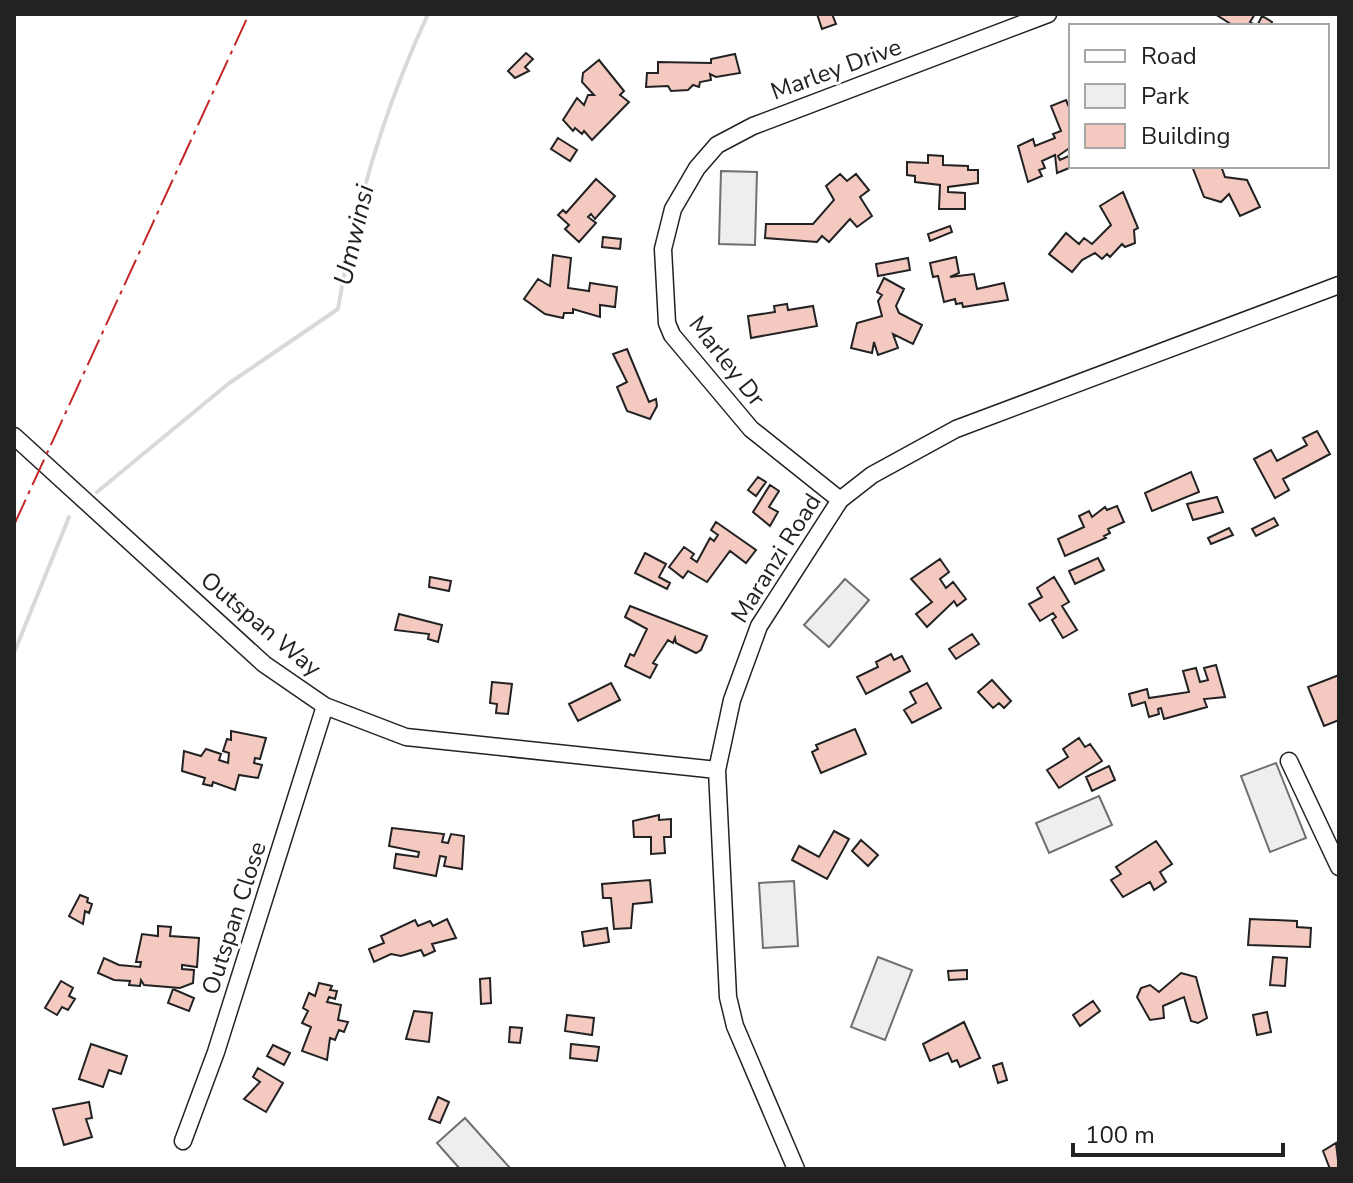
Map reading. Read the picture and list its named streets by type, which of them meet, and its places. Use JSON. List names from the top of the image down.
{
  "streets": {
    "street": [
      "Marley Drive",
      "Marley Dr",
      "Maranzi Road",
      "Outspan Way",
      "Outspan Close"
    ]
  },
  "crossings": [
    ["Marley Drive", "Marley Dr"],
    ["Marley Dr", "Maranzi Road"],
    ["Maranzi Road", "Outspan Way"],
    ["Outspan Way", "Outspan Close"]
  ],
  "water": ["Umwinsi"],
  "legend": ["Road", "Park", "Building"],
  "scale_bar": "100 m"
}
